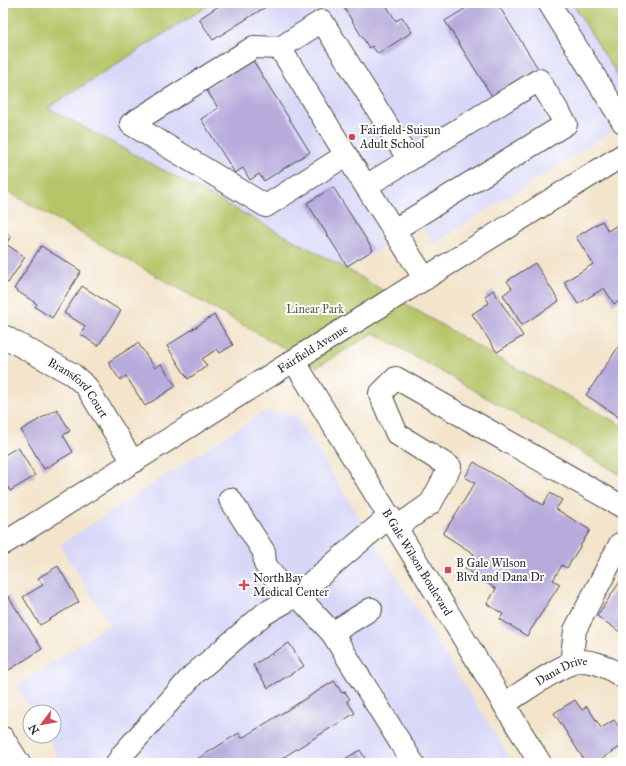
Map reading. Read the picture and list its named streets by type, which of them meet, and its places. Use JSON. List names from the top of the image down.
{
  "streets": {
    "street": [
      "Fairfield Avenue",
      "Bransford Court",
      "B Gale Wilson Boulevard",
      "Dana Drive"
    ]
  },
  "crossings": [
    ["Fairfield Avenue", "Bransford Court"],
    ["Fairfield Avenue", "B Gale Wilson Boulevard"],
    ["B Gale Wilson Boulevard", "Dana Drive"]
  ],
  "parks": ["Linear Park"],
  "places": {
    "other": ["Fairfield-Suisun Adult School"],
    "transit": ["B Gale Wilson Blvd and Dana Dr"],
    "health": ["NorthBay Medical Center"]
  },
  "north": "bottom left"
}
